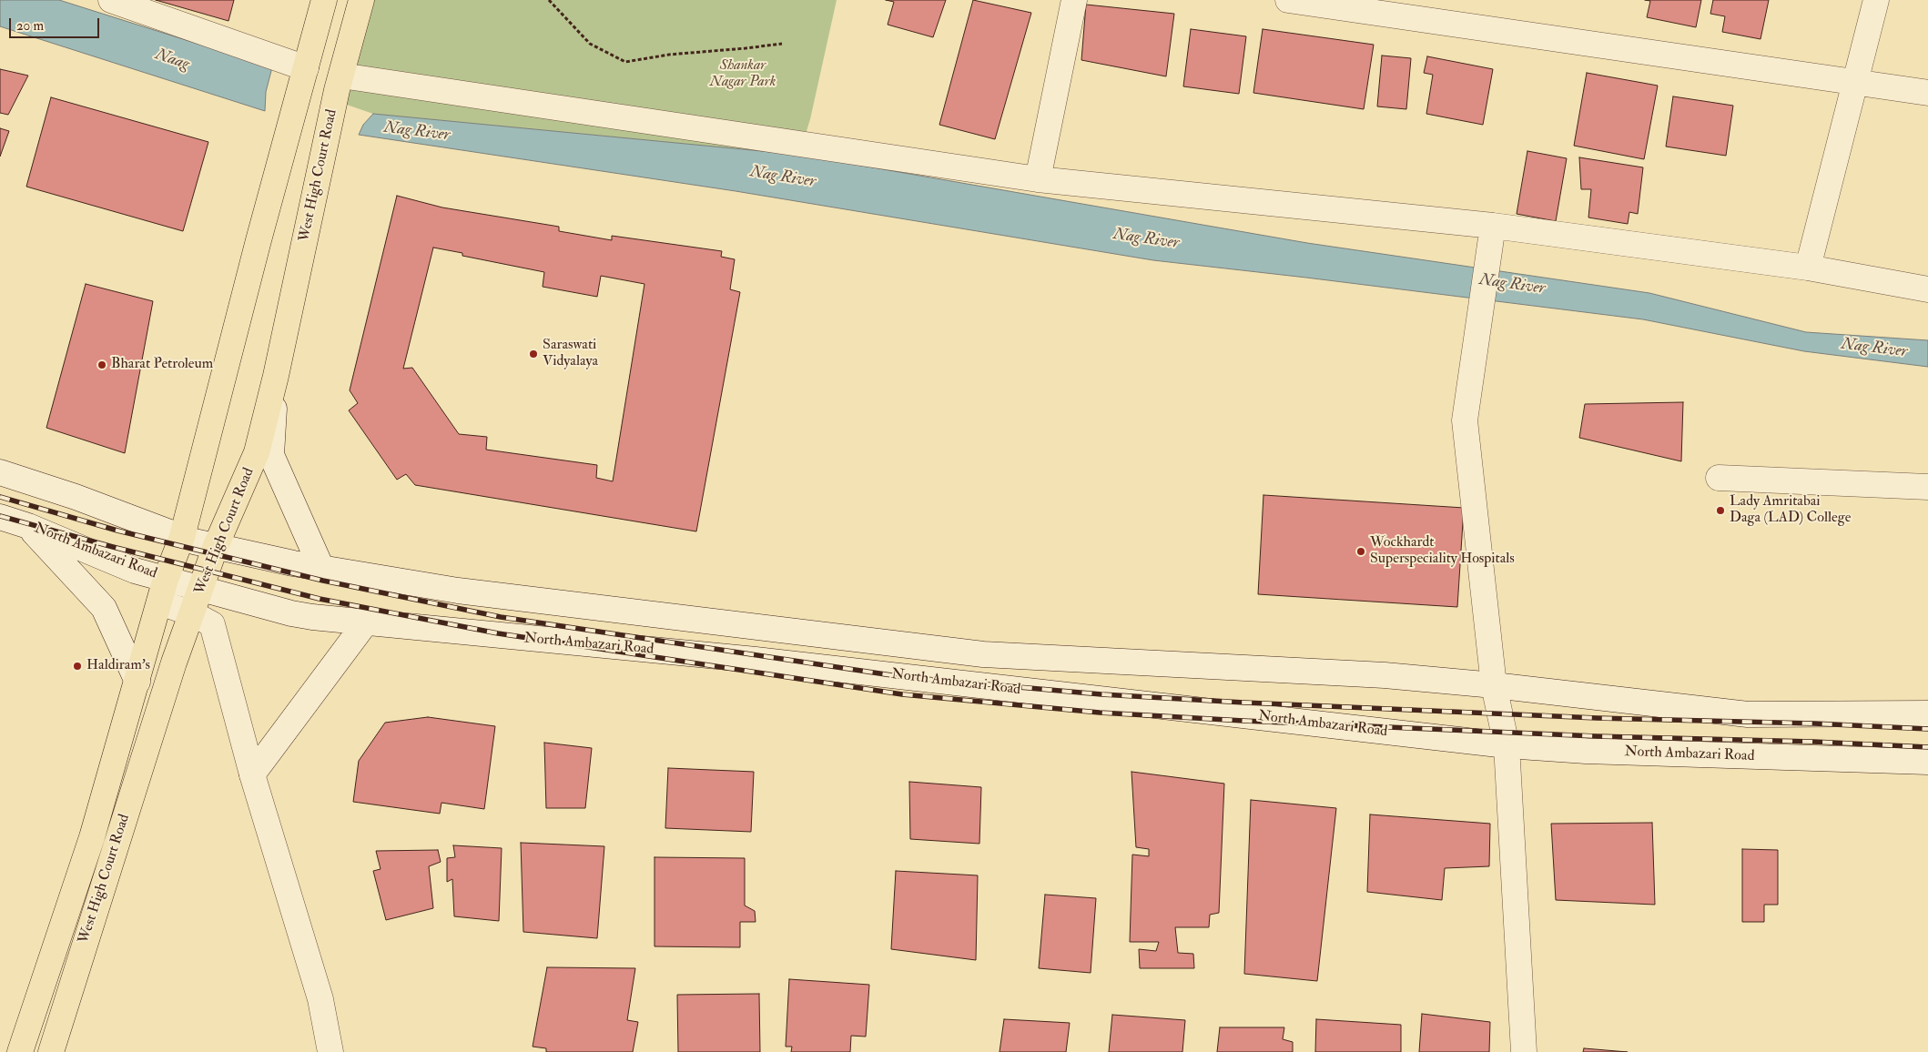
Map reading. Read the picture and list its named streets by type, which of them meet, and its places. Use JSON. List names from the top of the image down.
{
  "streets": {
    "main road": ["West High Court Road", "North Ambazari Road"]
  },
  "crossings": [
    ["West High Court Road", "North Ambazari Road"]
  ],
  "water": ["Naag", "Nag River"],
  "parks": ["Shankar Nagar Park"],
  "places": [
    "Saraswati Vidyalaya",
    "Bharat Petroleum",
    "Lady Amritabai Daga (LAD) College",
    "Wockhardt Superspeciality Hospitals",
    "Haldiram's"
  ],
  "scale_bar": "20 m"
}
